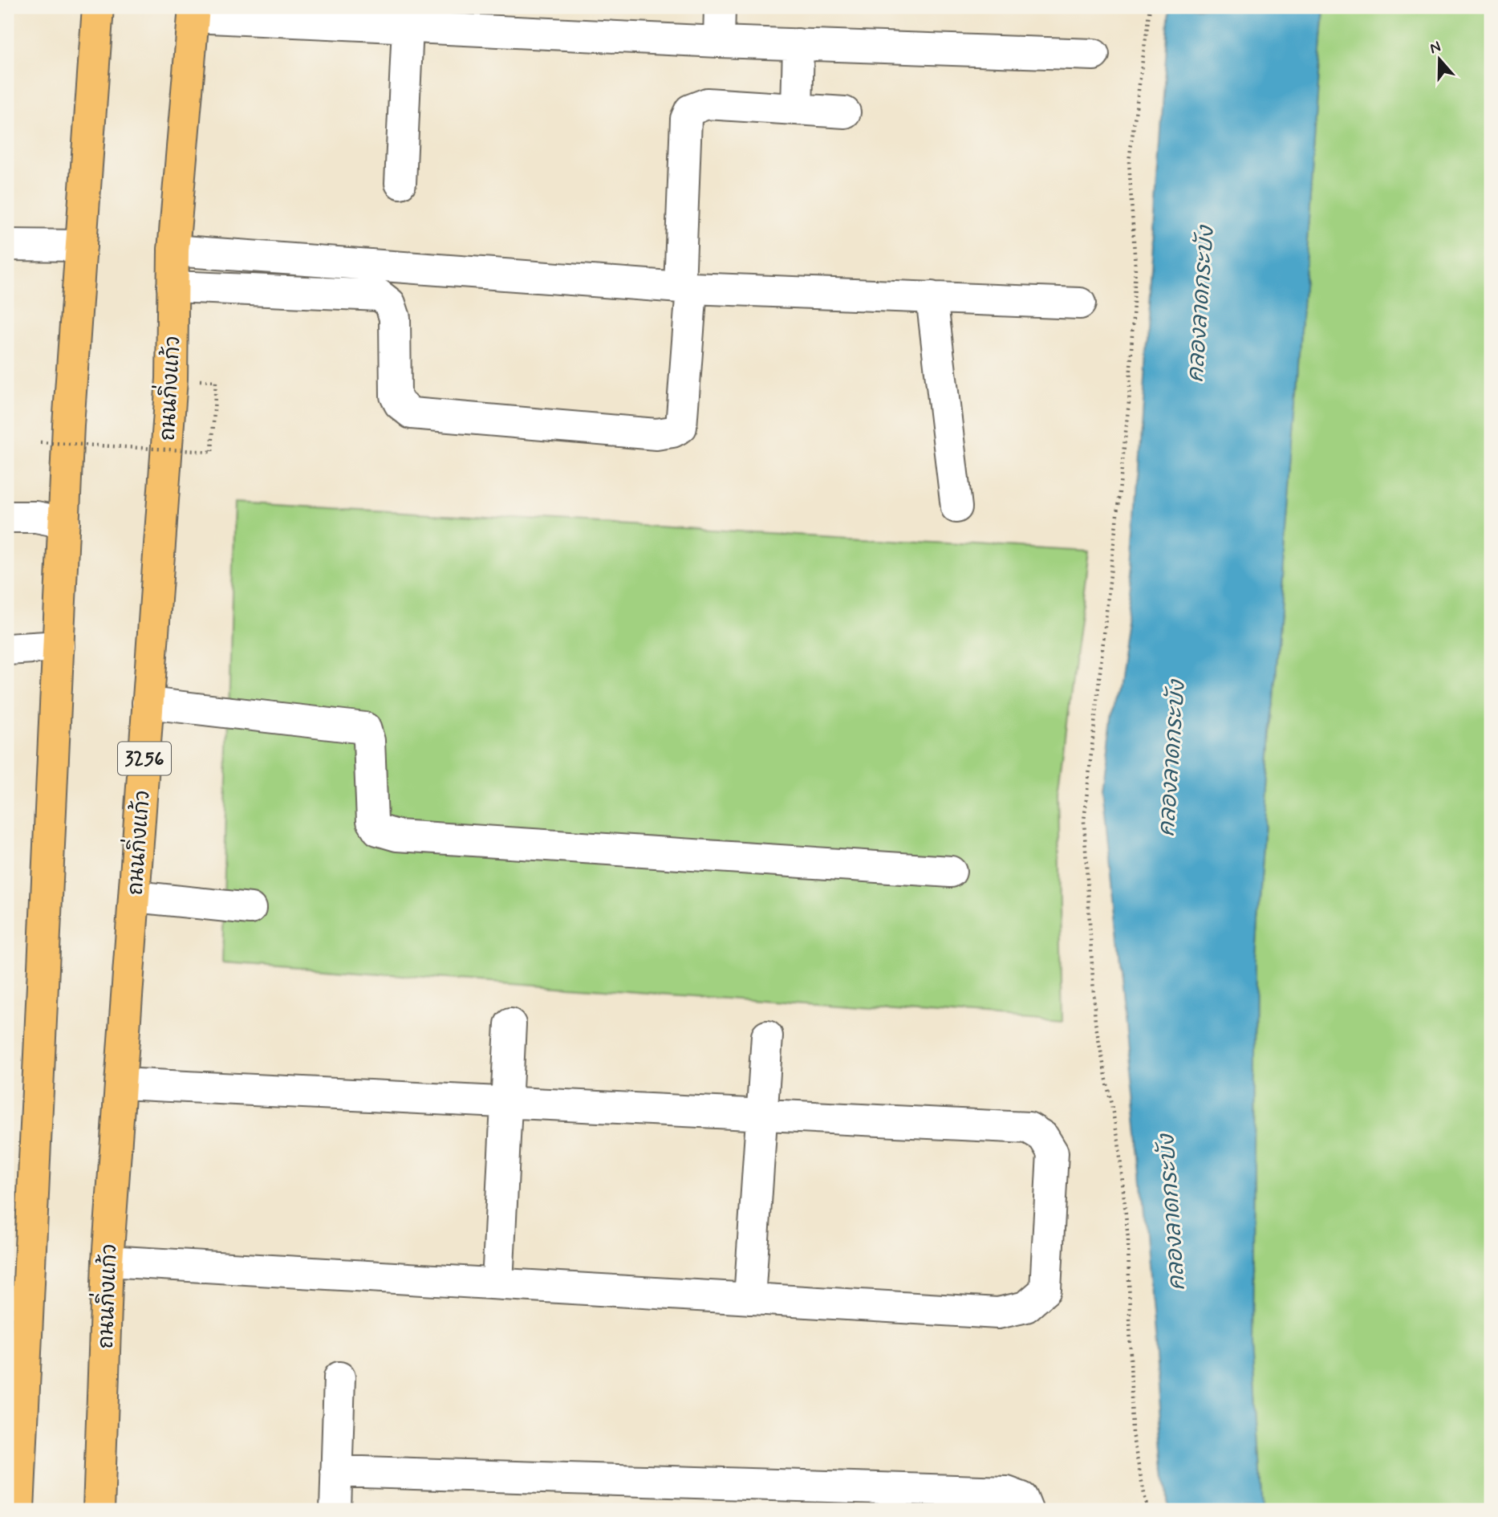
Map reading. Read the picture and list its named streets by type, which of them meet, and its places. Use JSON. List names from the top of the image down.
{
  "streets": {
    "main road": ["ถนนกิ่งแก้ว", "3256"]
  },
  "water": ["คลองลาดกระบัง"],
  "north": "top"
}
